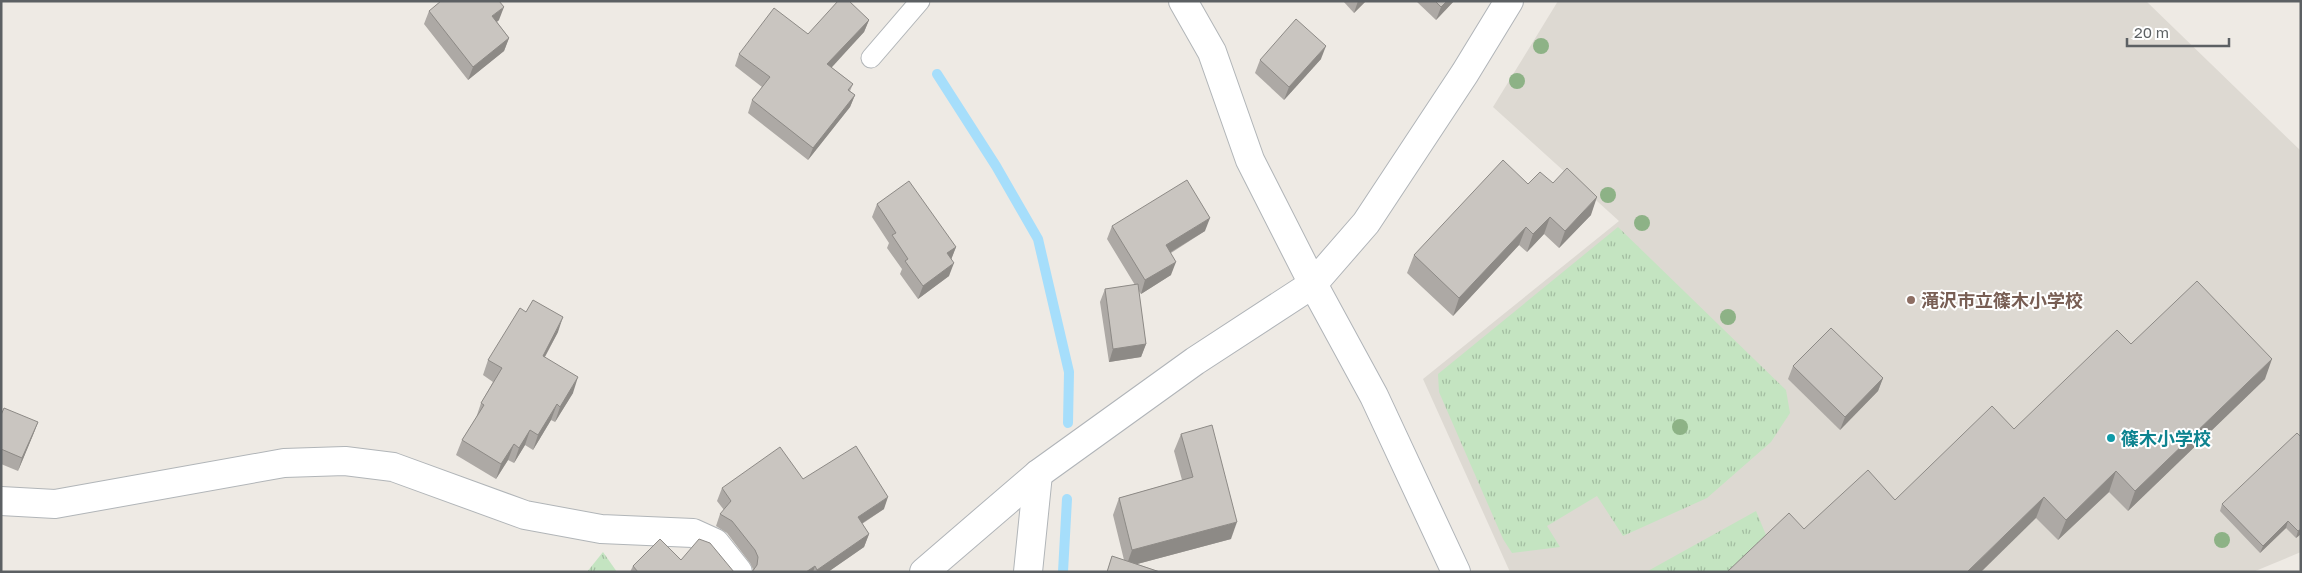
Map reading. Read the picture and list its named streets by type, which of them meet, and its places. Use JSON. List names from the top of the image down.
{
  "places": ["滝沢市立篠木小学校", "篠木小学校"],
  "scale_bar": "20 m"
}
